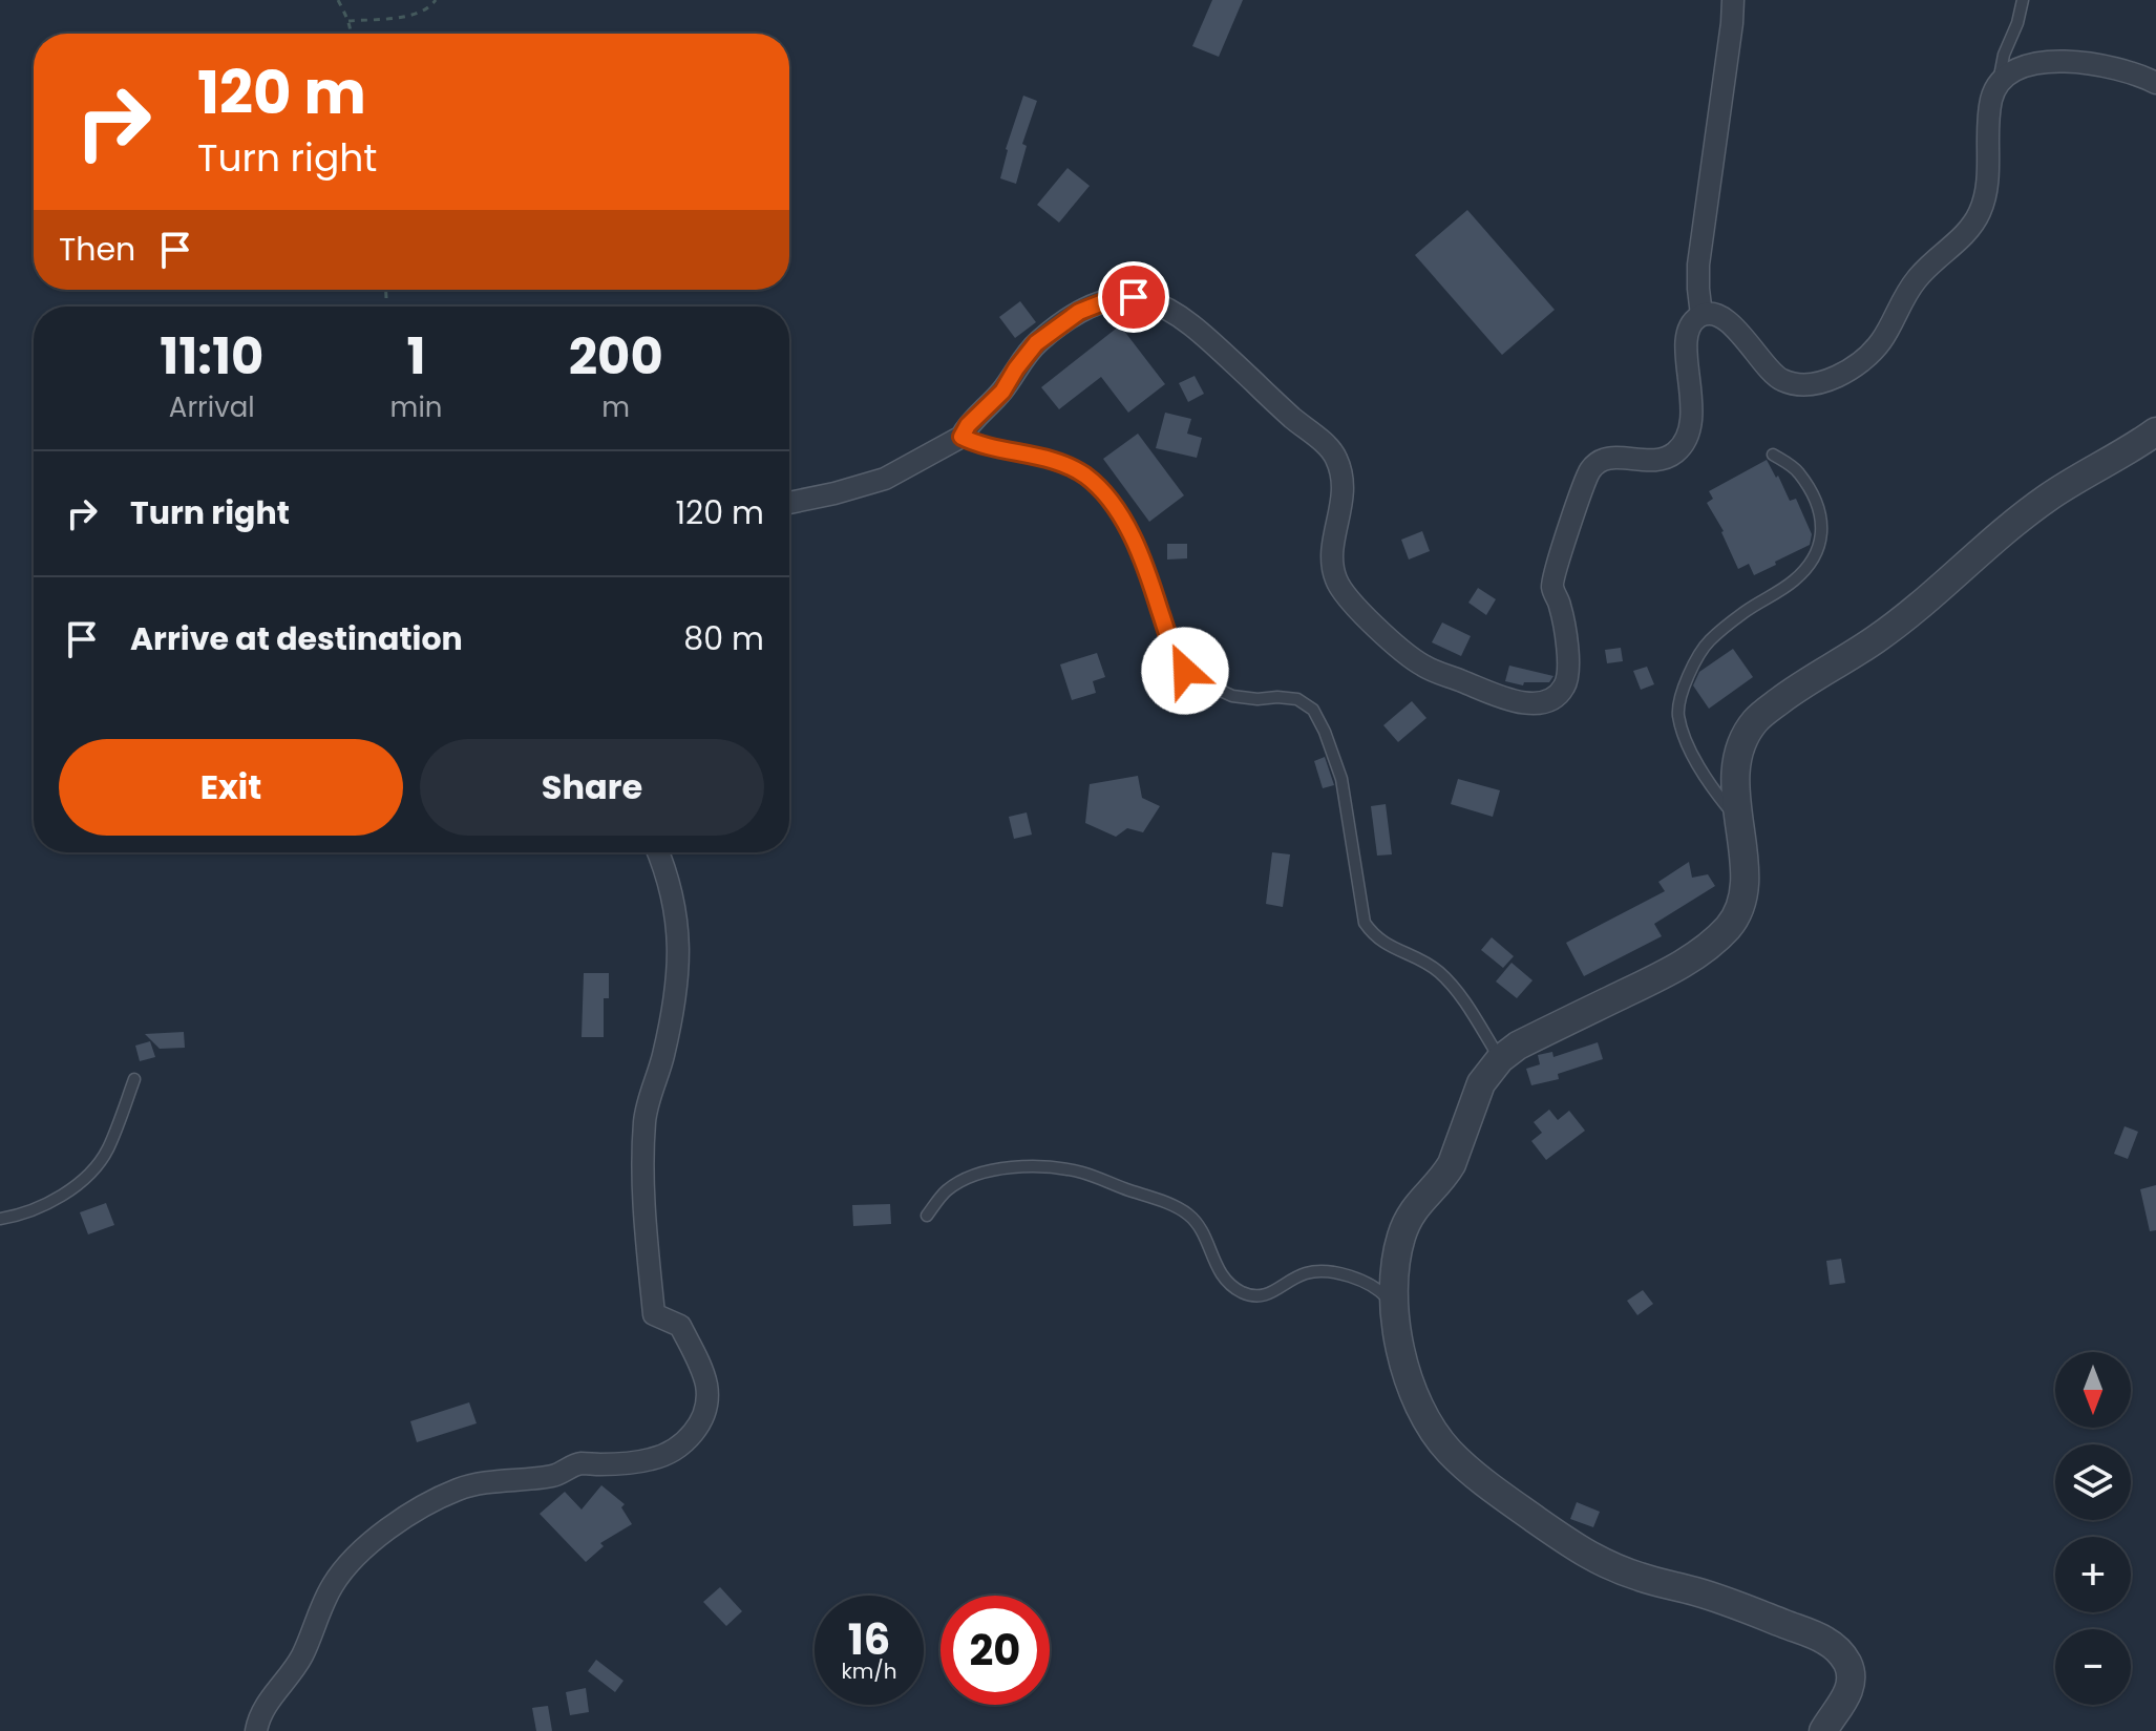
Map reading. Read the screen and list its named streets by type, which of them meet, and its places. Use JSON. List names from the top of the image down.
{
  "north": "bottom",
  "page": {
    "turn": ["120 m", "Turn right"],
    "then": "Then",
    "eta": [
      "11:10",
      "Arrival",
      "1",
      "min",
      "200",
      "m"
    ],
    "list": [
      {
        "name": "Turn right",
        "value": "120 m"
      },
      {
        "name": "Arrive at destination",
        "value": "80 m"
      }
    ],
    "buttons": ["Exit", "Share"],
    "map_buttons": ["+", "−"],
    "speed": "16 km/h",
    "limit": "20"
  }
}
